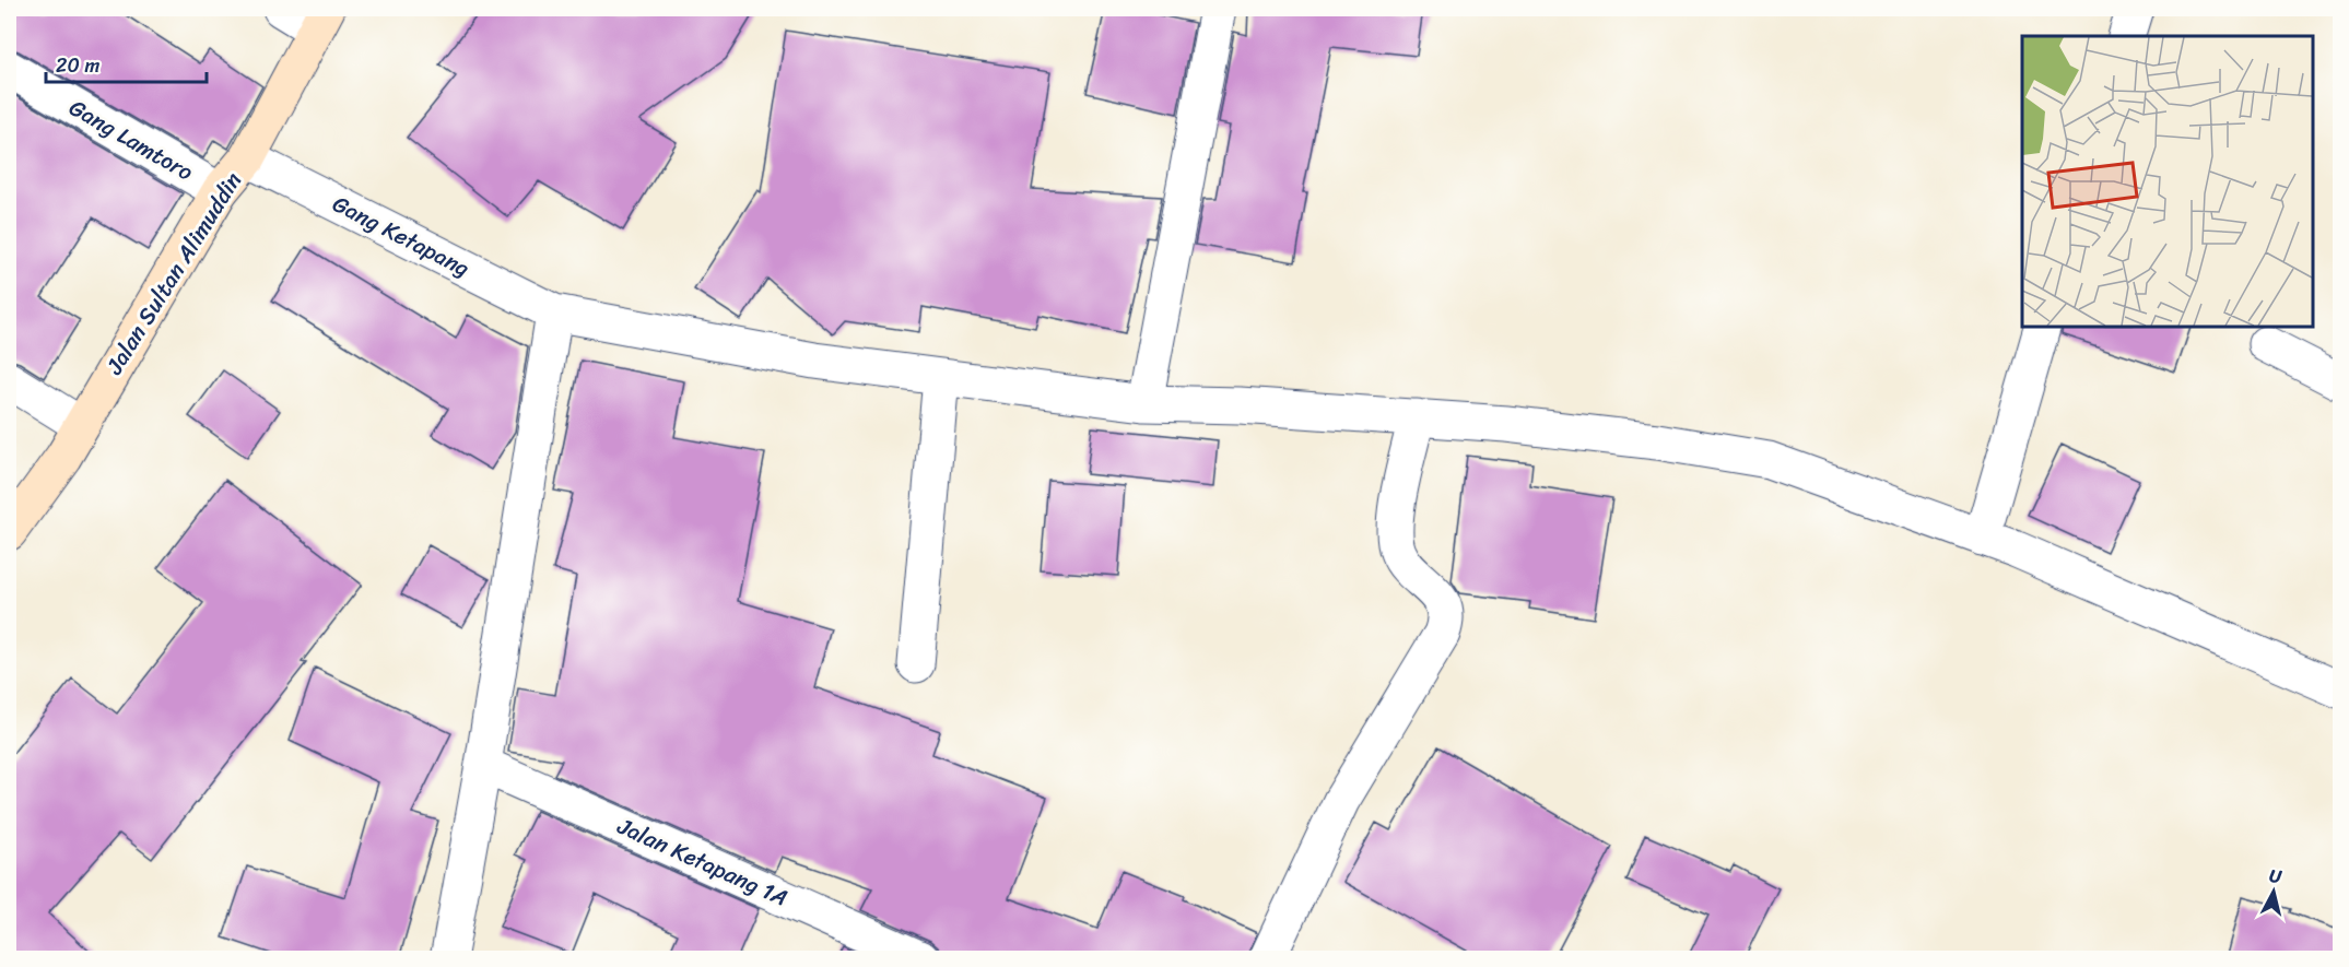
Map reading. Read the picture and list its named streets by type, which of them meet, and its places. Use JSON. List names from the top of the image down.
{
  "streets": {
    "main road": ["Jalan Sultan Alimuddin"],
    "street": ["Gang Lamtoro", "Gang Ketapang", "Jalan Ketapang 1A"]
  },
  "crossings": [
    ["Gang Lamtoro", "Jalan Sultan Alimuddin"],
    ["Gang Ketapang", "Jalan Sultan Alimuddin"]
  ],
  "scale_bar": "20 m",
  "north": "top"
}
